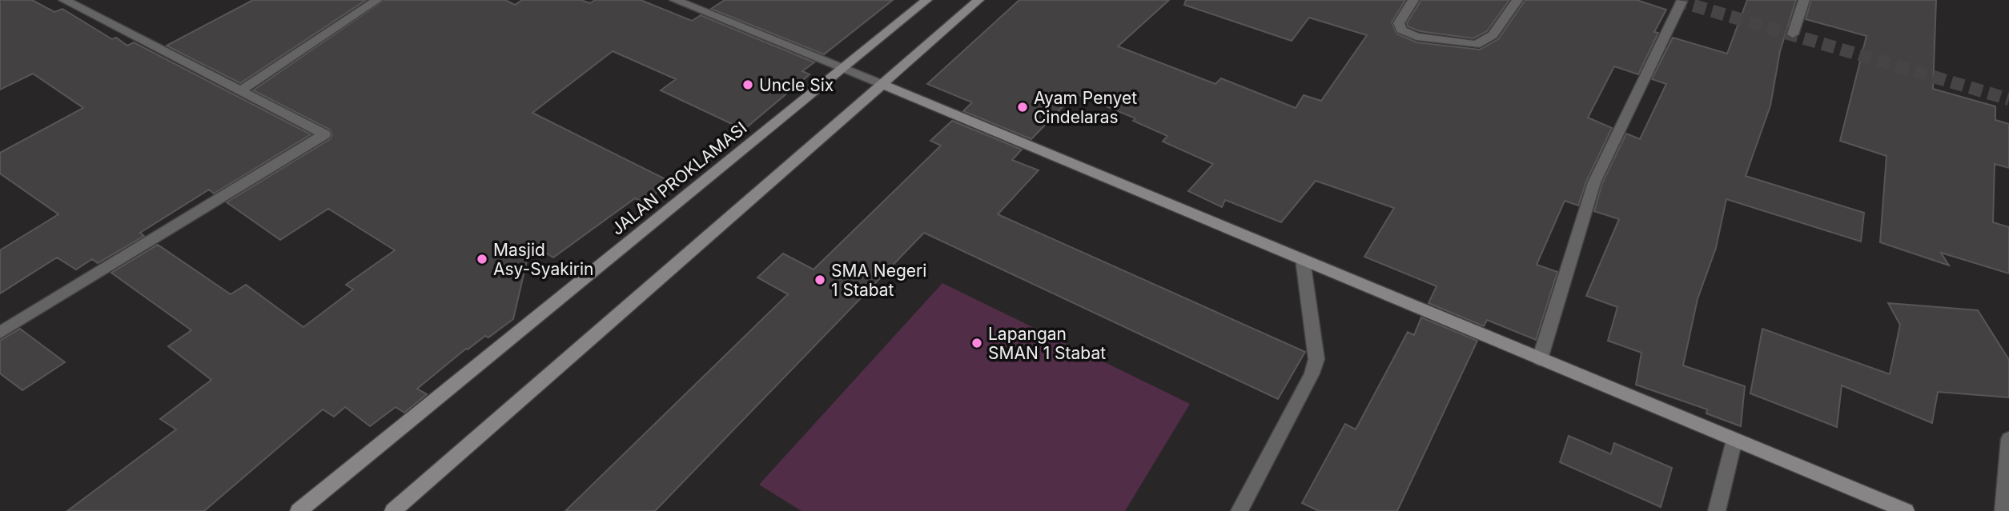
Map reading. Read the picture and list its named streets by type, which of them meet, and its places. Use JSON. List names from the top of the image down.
{
  "streets": {
    "street": ["JALAN PROKLAMASI"]
  },
  "places": [
    "Uncle Six",
    "Ayam Penyet Cindelaras",
    "Masjid Asy-Syakirin",
    "SMA Negeri 1 Stabat",
    "Lapangan SMAN 1 Stabat"
  ]
}
